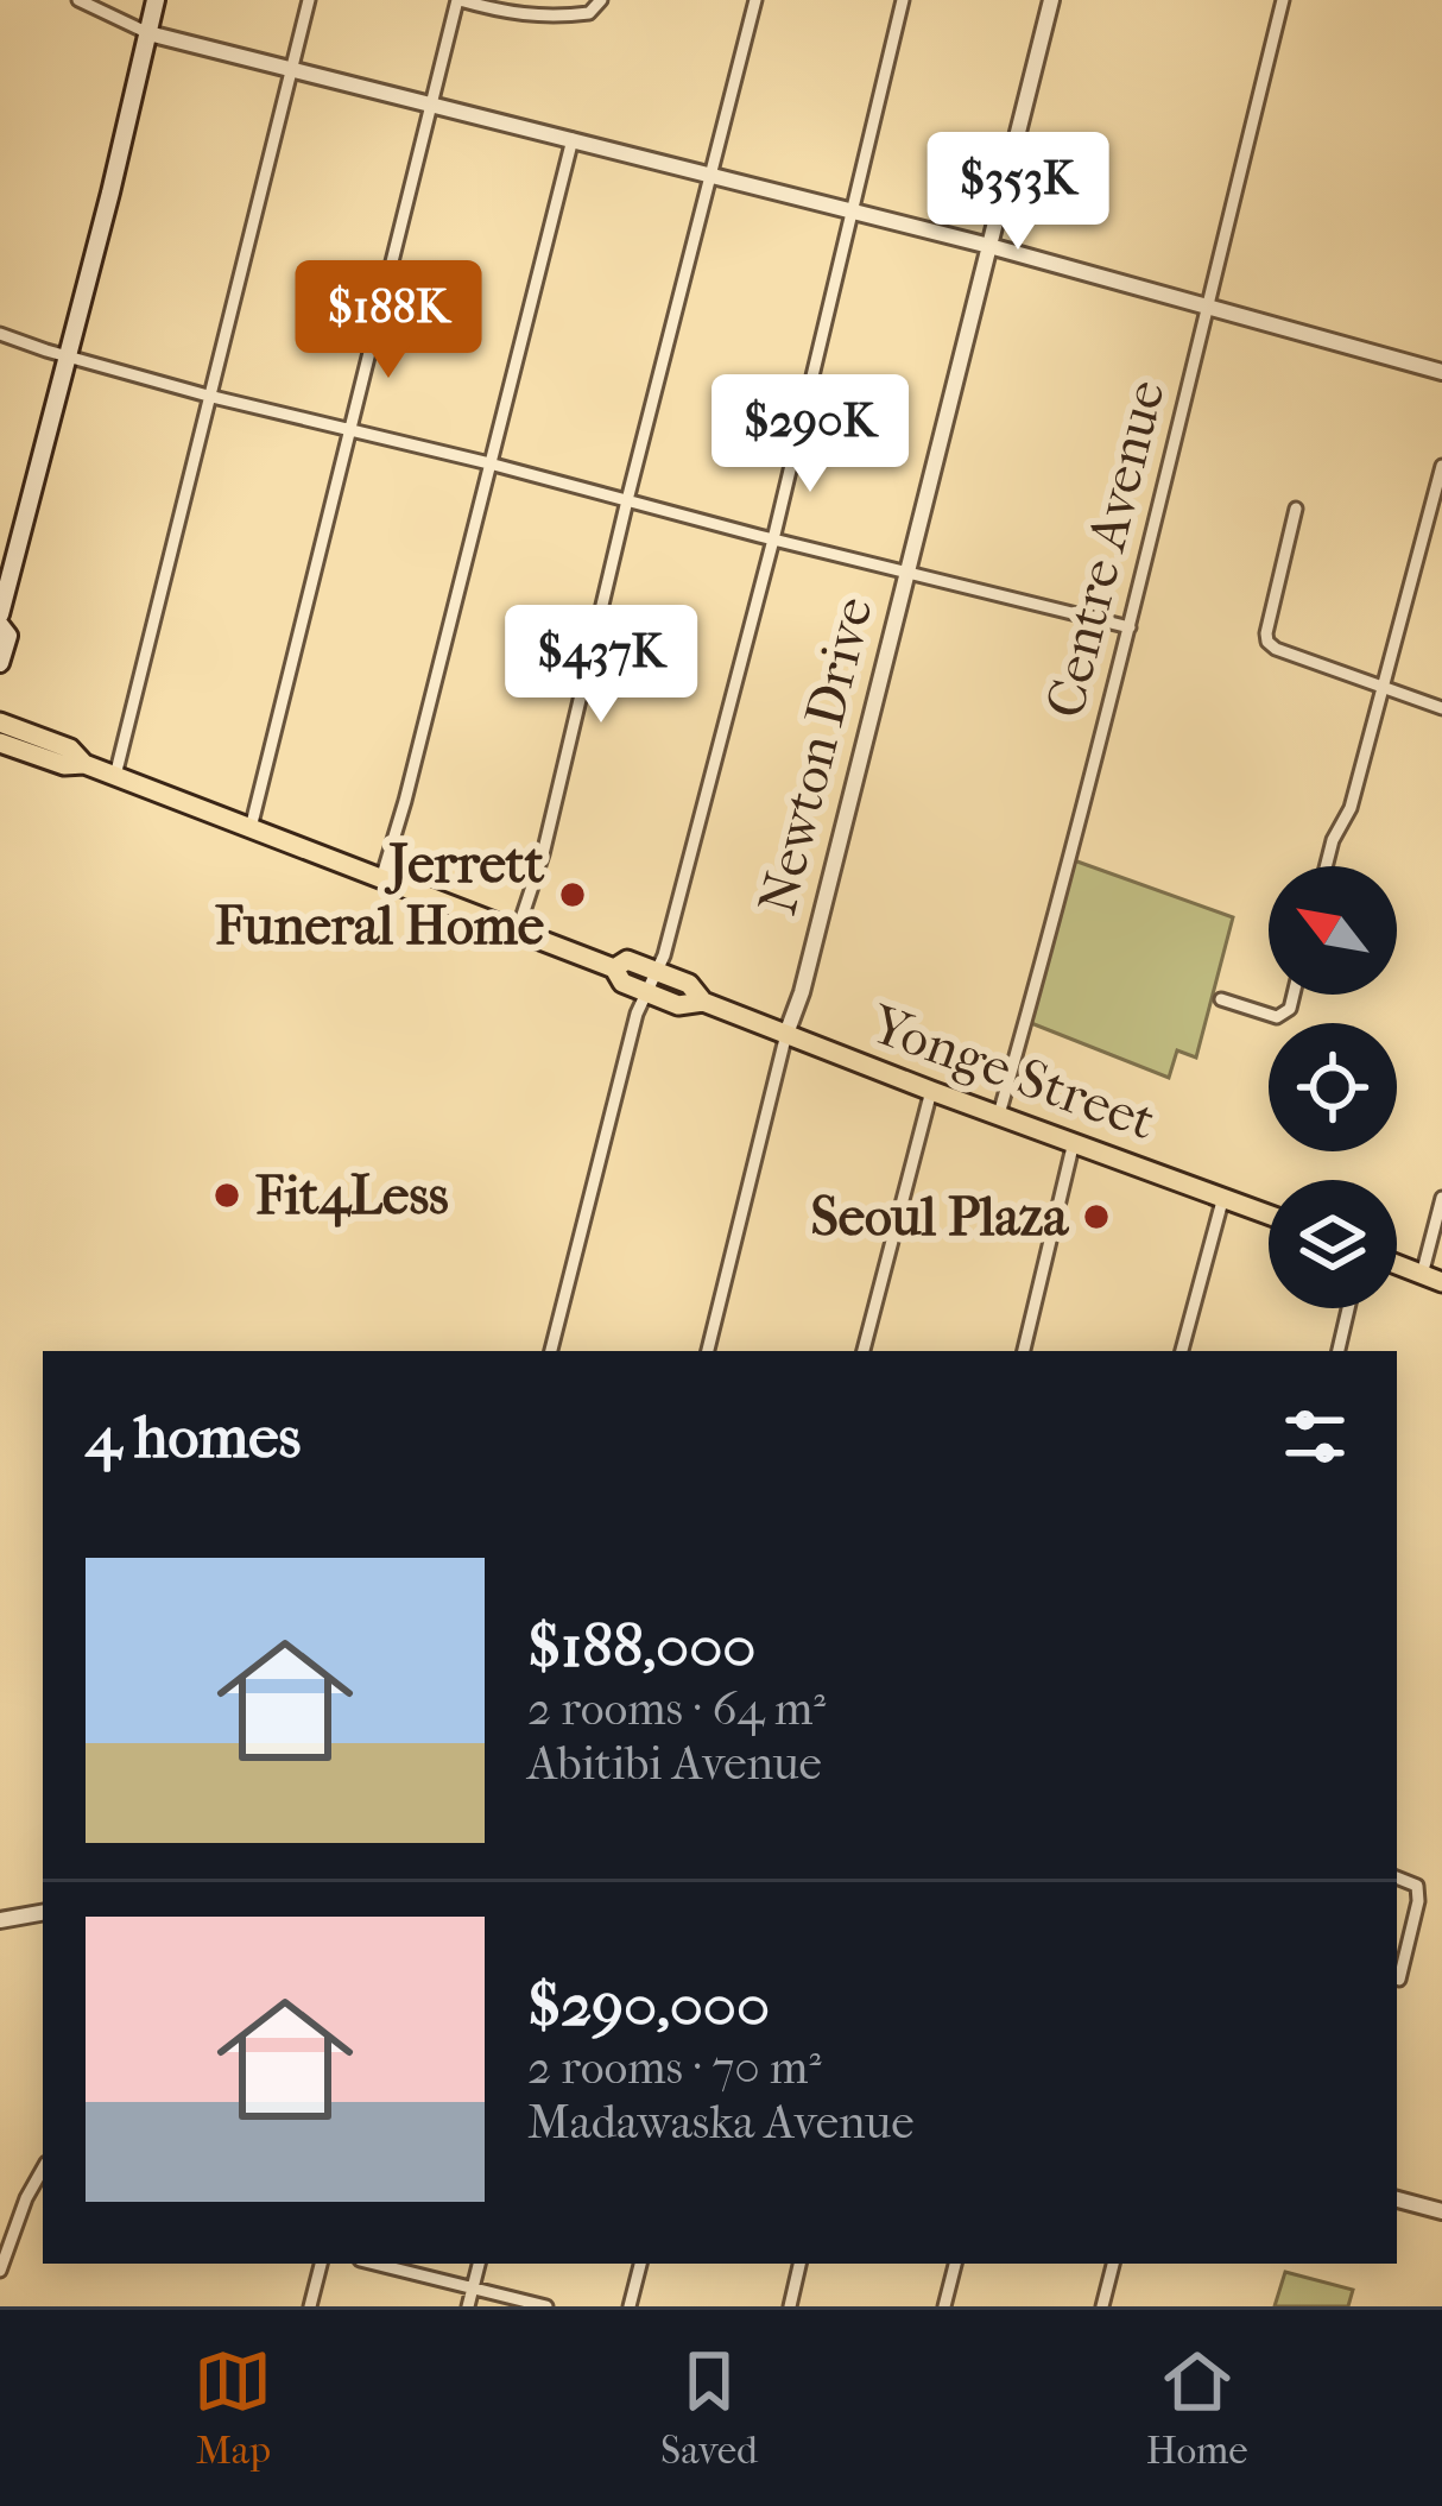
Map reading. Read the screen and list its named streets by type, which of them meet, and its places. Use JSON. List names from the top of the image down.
{
  "streets": {
    "main road": ["Yonge Street"],
    "street": ["Centre Avenue", "Newton Drive"]
  },
  "crossings": [
    ["Centre Avenue", "Yonge Street"],
    ["Newton Drive", "Yonge Street"]
  ],
  "places": ["Jerrett Funeral Home", "Fit4Less", "Seoul Plaza"],
  "north": "top left",
  "page": {
    "price": [
      "$353K",
      "$188K",
      "$290K",
      "$437K"
    ],
    "heading": "4 homes",
    "list": [
      {
        "name": "$188,000",
        "note": "2 rooms · 64 m² · Abitibi Avenue"
      },
      {
        "name": "$290,000",
        "note": "2 rooms · 70 m² · Madawaska Avenue"
      }
    ],
    "tabs": ["Map", "Saved", "Home"]
  }
}
